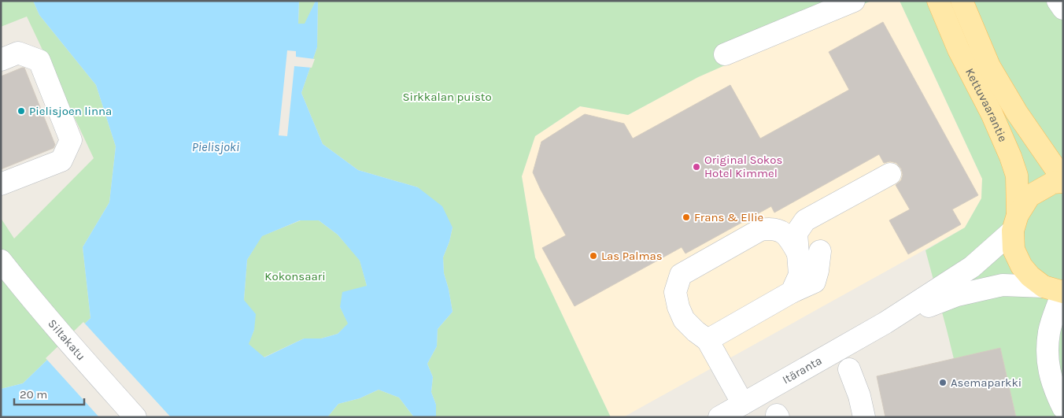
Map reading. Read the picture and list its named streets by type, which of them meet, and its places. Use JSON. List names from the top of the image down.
{
  "streets": {
    "main road": ["Kettuvaarantie"],
    "street": ["Siltakatu", "Itäranta"]
  },
  "crossings": [
    ["Kettuvaarantie", "Itäranta"]
  ],
  "water": ["Pielisjoki"],
  "parks": ["Sirkkalan puisto", "Kokonsaari"],
  "places": [
    "Pielisjoen linna",
    "Original Sokos Hotel Kimmel",
    "Frans & Ellie",
    "Las Palmas",
    "Asemaparkki"
  ],
  "scale_bar": "20 m"
}
